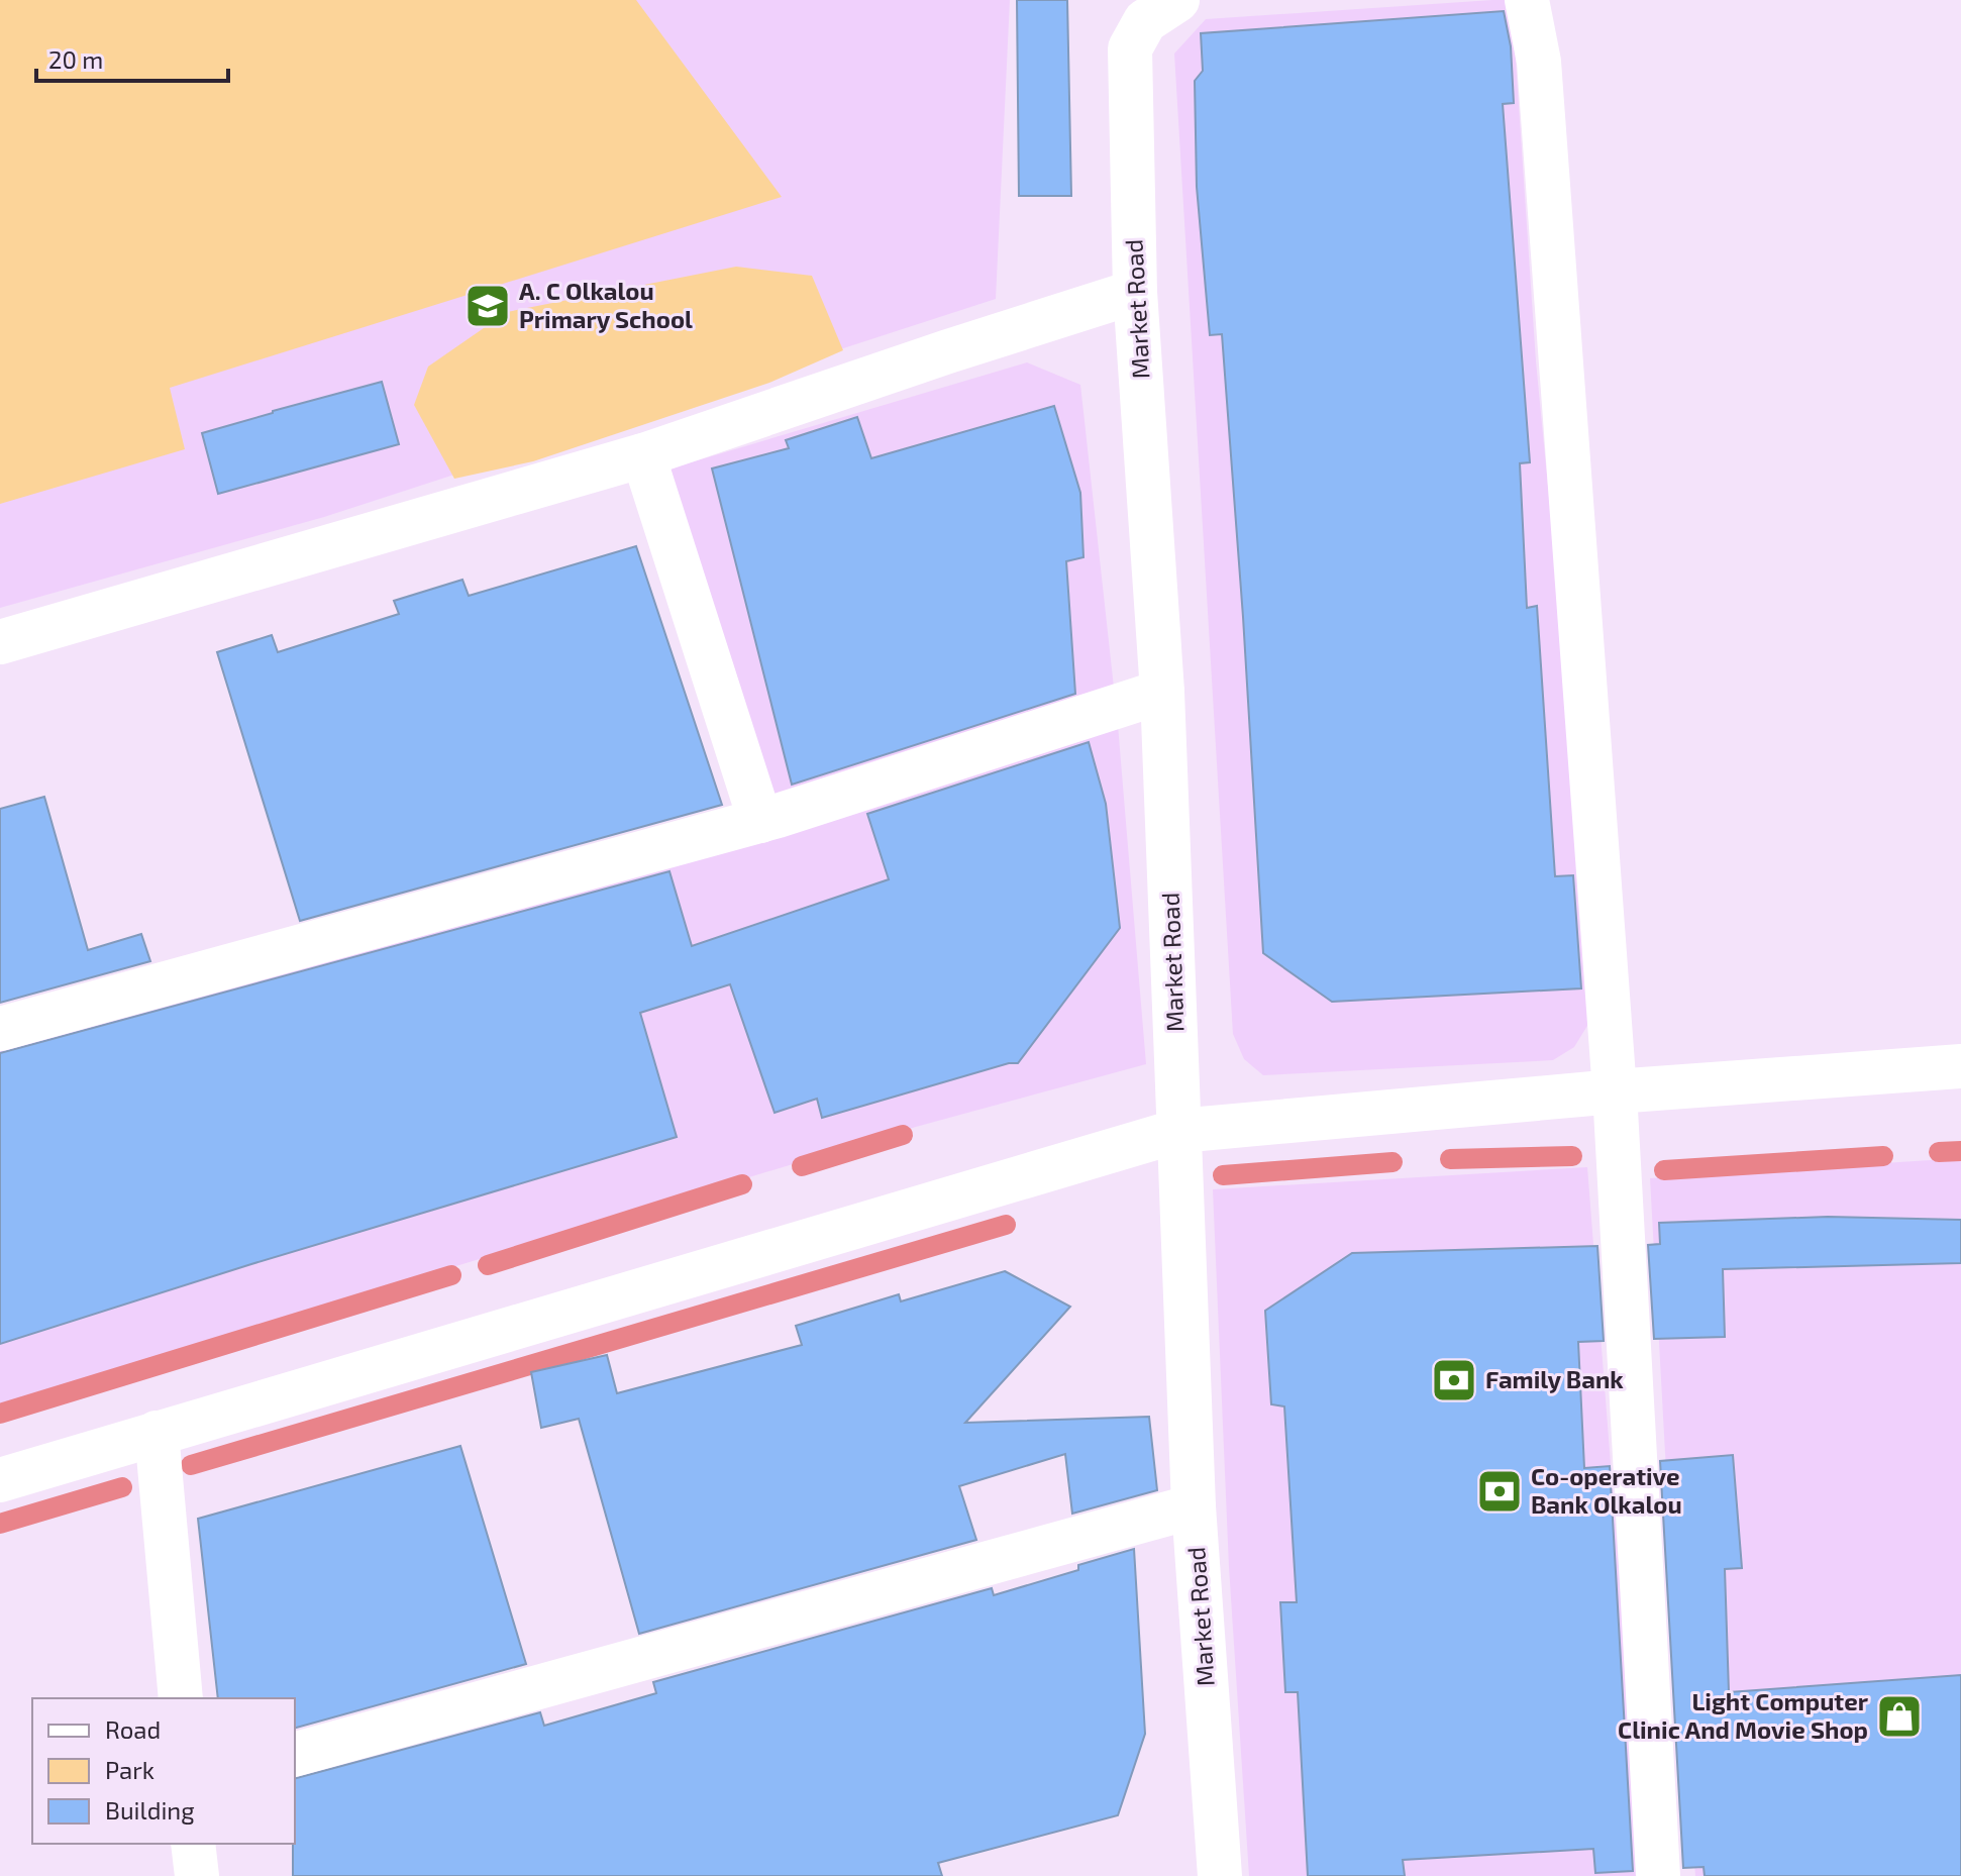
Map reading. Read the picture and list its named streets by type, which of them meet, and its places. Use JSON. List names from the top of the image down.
{
  "streets": {
    "street": ["Market Road"]
  },
  "places": {
    "school or university": ["A. C Olkalou Primary School"],
    "bank": ["Family Bank", "Co-operative Bank Olkalou"],
    "shop": ["Light Computer Clinic And Movie Shop"]
  },
  "legend": ["Road", "Park", "Building"],
  "scale_bar": "20 m"
}
